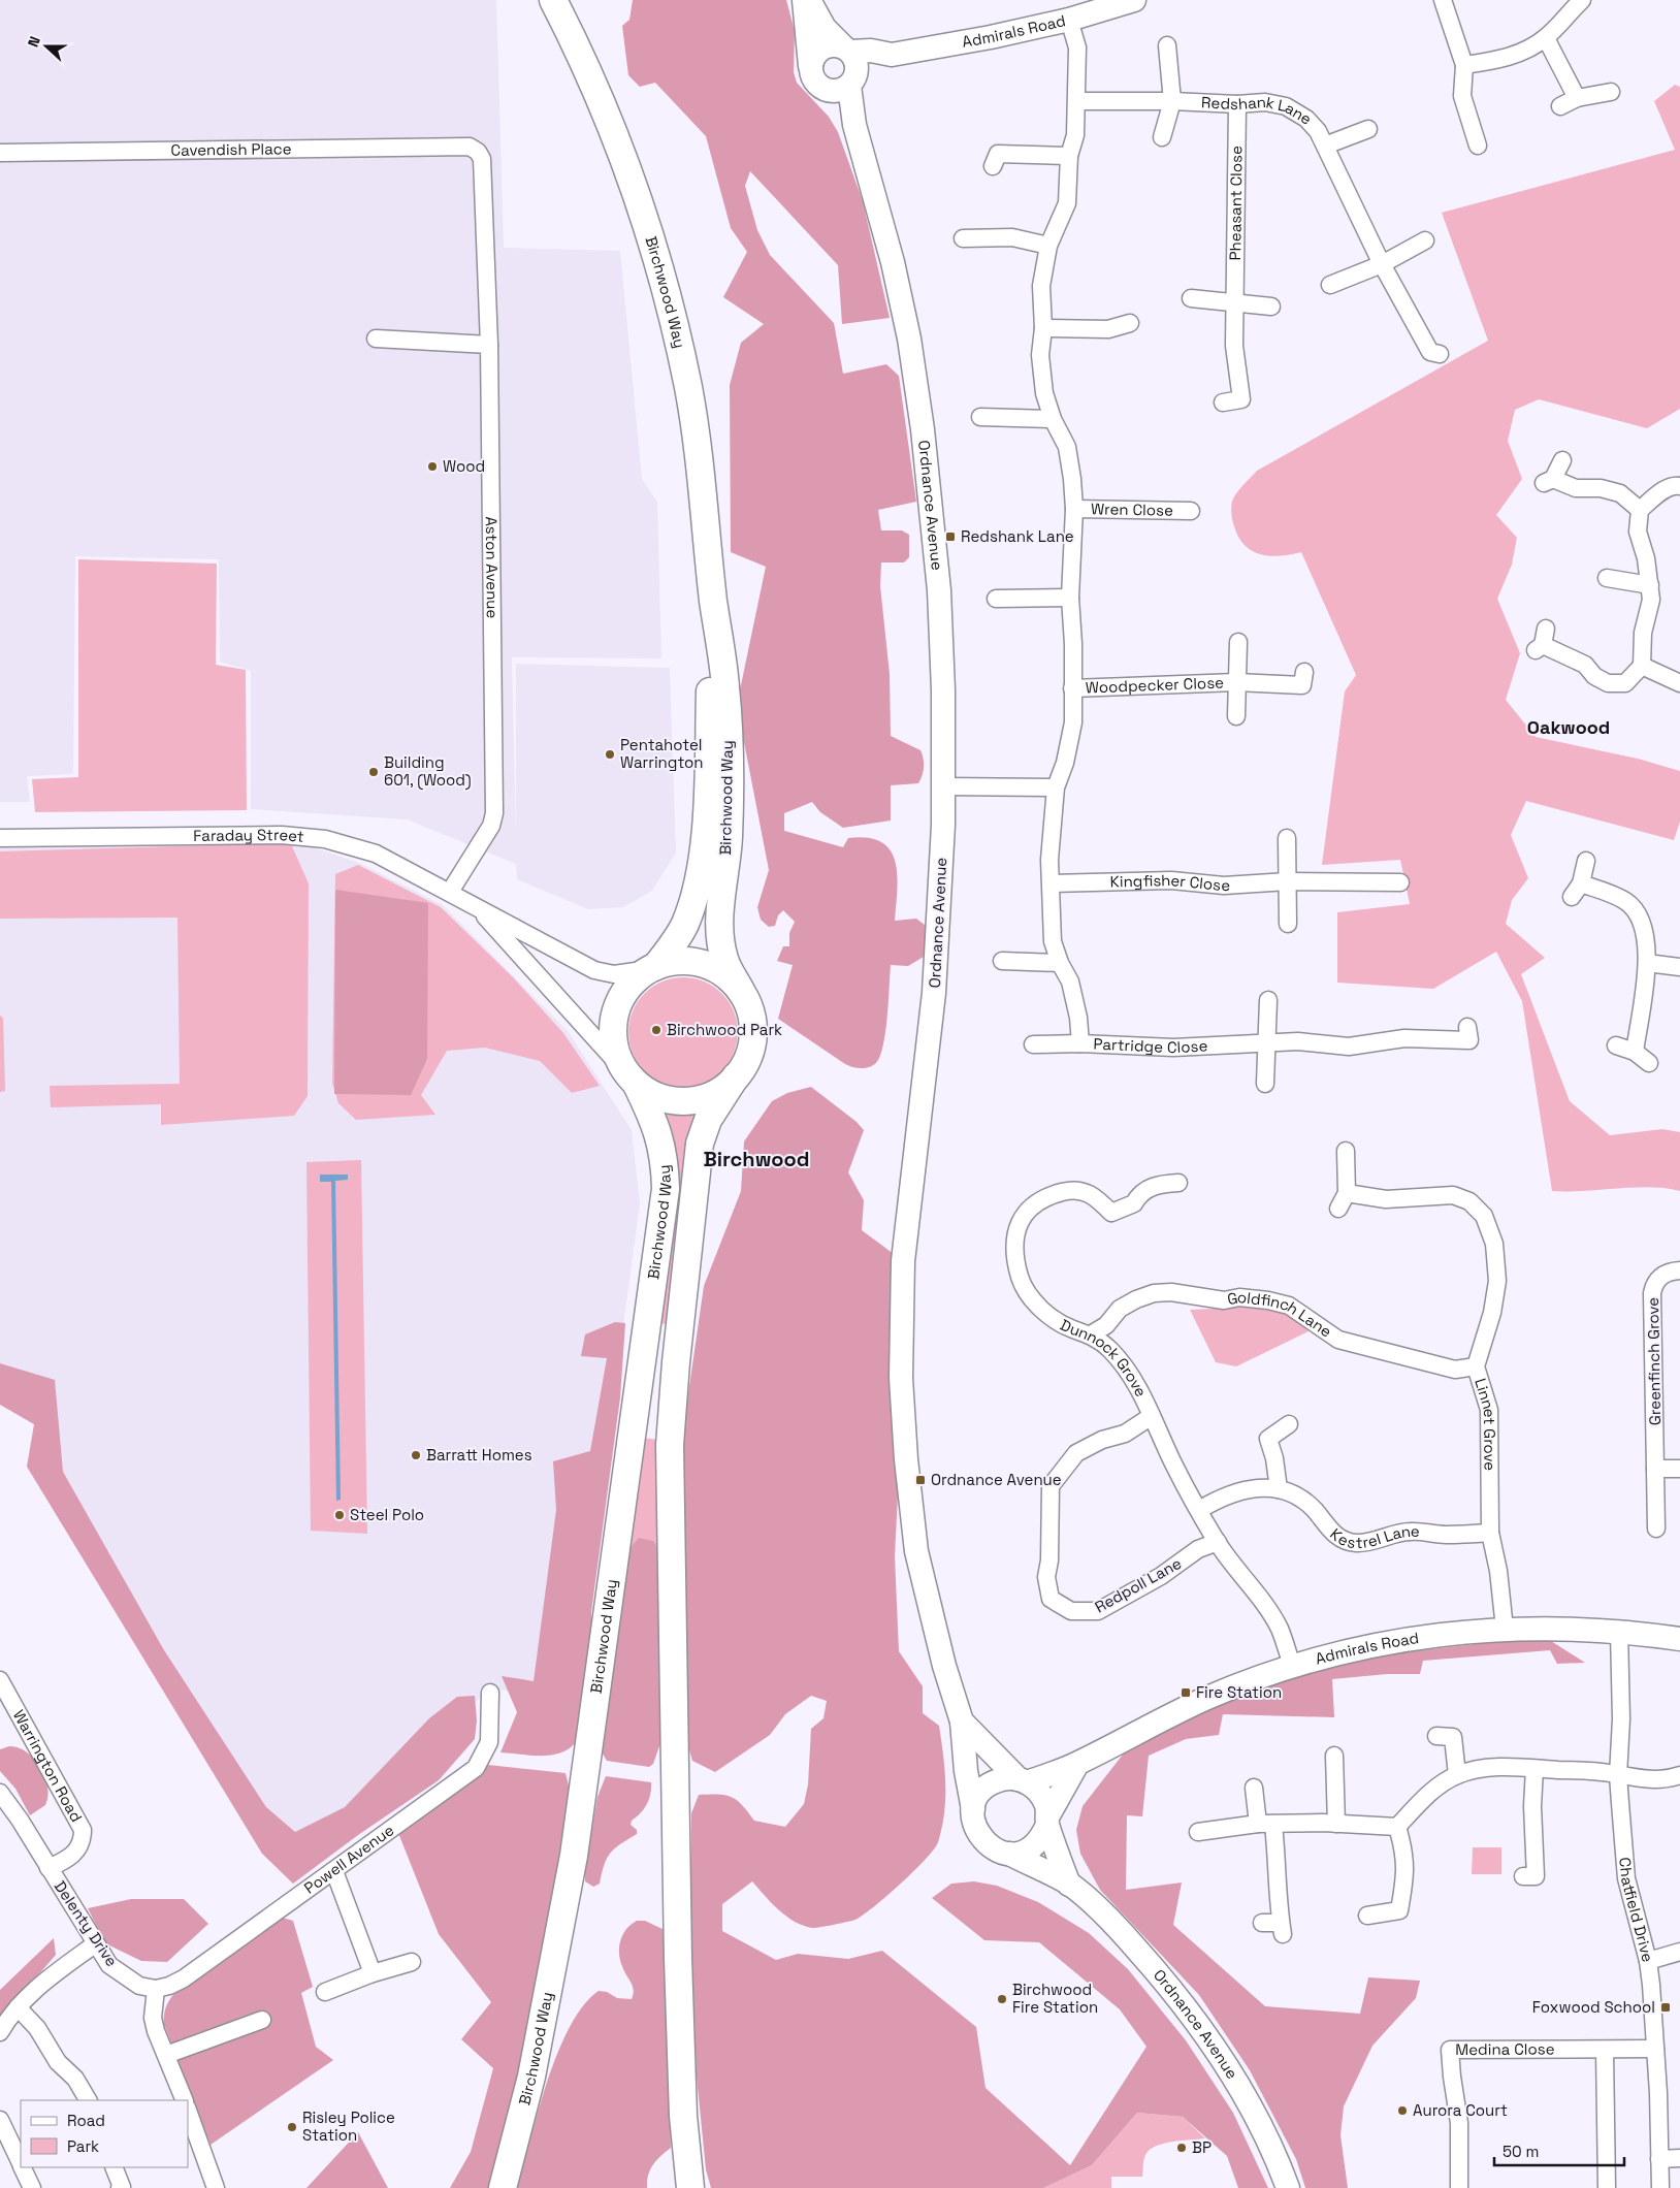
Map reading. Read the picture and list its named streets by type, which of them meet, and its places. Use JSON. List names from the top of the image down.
{
  "streets": {
    "main road": ["Birchwood Way"],
    "street": [
      "Admirals Road",
      "Redshank Lane",
      "Cavendish Place",
      "Pheasant Close",
      "Ordnance Avenue",
      "Wren Close",
      "Aston Avenue",
      "Woodpecker Close",
      "Faraday Street",
      "Kingfisher Close",
      "Partridge Close",
      "Goldfinch Lane",
      "Dunnock Grove",
      "Greenfinch Grove",
      "Linnet Grove",
      "Kestrel Lane",
      "Redpoll Lane",
      "Warrington Road",
      "Powell Avenue",
      "Chatfield Drive",
      "Delenty Drive",
      "Medina Close"
    ]
  },
  "crossings": [
    ["Admirals Road", "Ordnance Avenue"],
    ["Admirals Road", "Dunnock Grove"],
    ["Admirals Road", "Linnet Grove"],
    ["Admirals Road", "Chatfield Drive"],
    ["Redshank Lane", "Pheasant Close"],
    ["Cavendish Place", "Aston Avenue"],
    ["Birchwood Way", "Faraday Street"],
    ["Aston Avenue", "Faraday Street"],
    ["Goldfinch Lane", "Dunnock Grove"],
    ["Goldfinch Lane", "Linnet Grove"],
    ["Dunnock Grove", "Kestrel Lane"],
    ["Dunnock Grove", "Redpoll Lane"],
    ["Linnet Grove", "Kestrel Lane"],
    ["Warrington Road", "Delenty Drive"],
    ["Powell Avenue", "Delenty Drive"],
    ["Chatfield Drive", "Medina Close"]
  ],
  "districts": ["Oakwood", "Birchwood"],
  "places": {
    "other": [
      "Wood",
      "Pentahotel Warrington",
      "Building 601, (Wood)",
      "Birchwood Park",
      "Barratt Homes",
      "Steel Polo",
      "Birchwood Fire Station",
      "Aurora Court",
      "Risley Police Station",
      "BP"
    ],
    "transit": [
      "Redshank Lane",
      "Ordnance Avenue",
      "Fire Station",
      "Foxwood School"
    ]
  },
  "legend": ["Road", "Park"],
  "scale_bar": "50 m",
  "north": "left"
}
